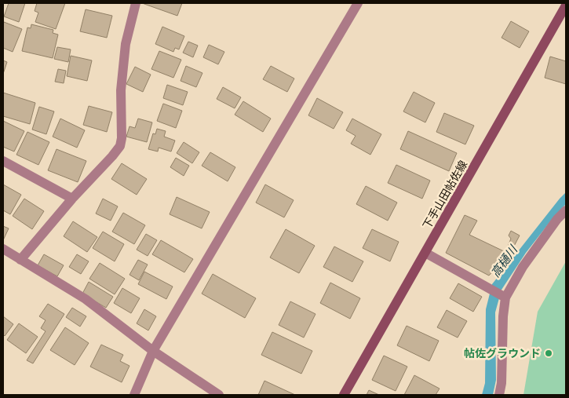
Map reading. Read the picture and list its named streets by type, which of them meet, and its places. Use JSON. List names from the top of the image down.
{
  "streets": {
    "main road": ["下手山田帖佐線"]
  },
  "water": ["高樋川"],
  "places": ["帖佐グラウンド"]
}
